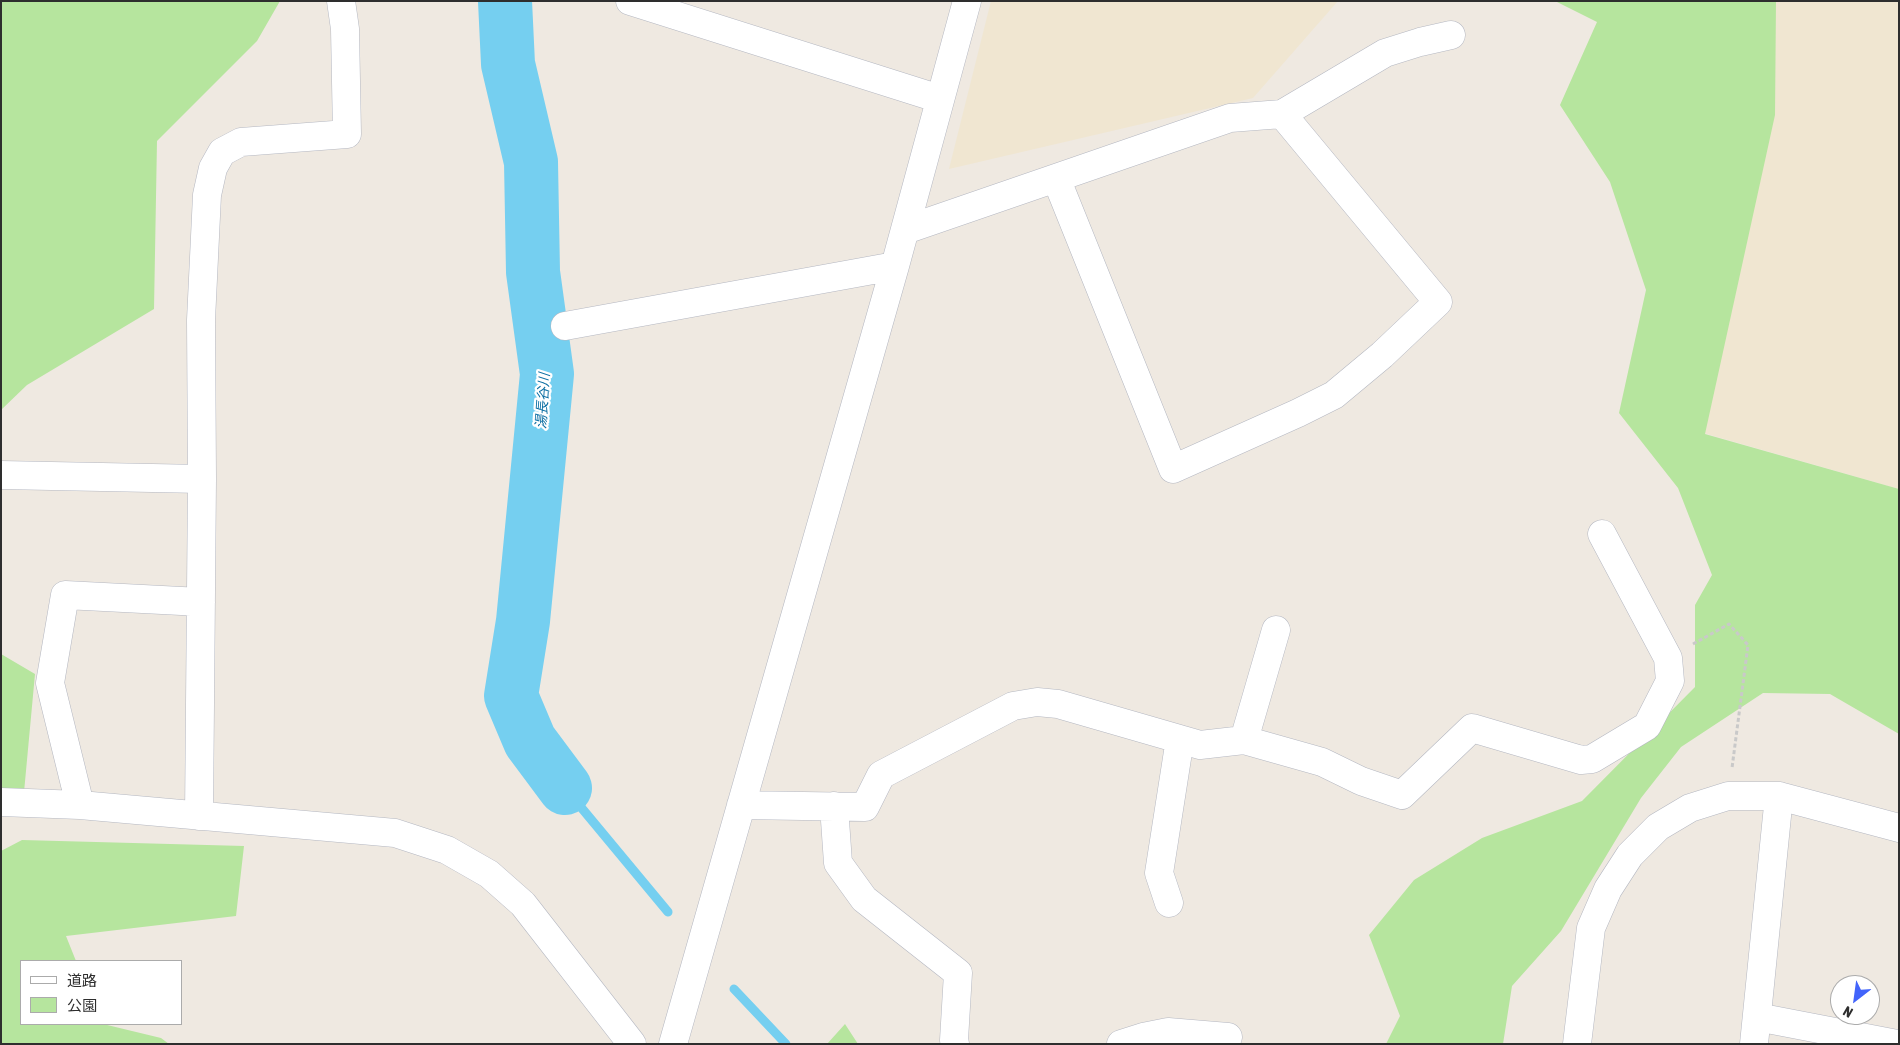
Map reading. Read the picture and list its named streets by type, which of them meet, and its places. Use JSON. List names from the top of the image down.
{
  "water": ["湯長谷川"],
  "legend": ["道路", "公園"],
  "north": "bottom left"
}
